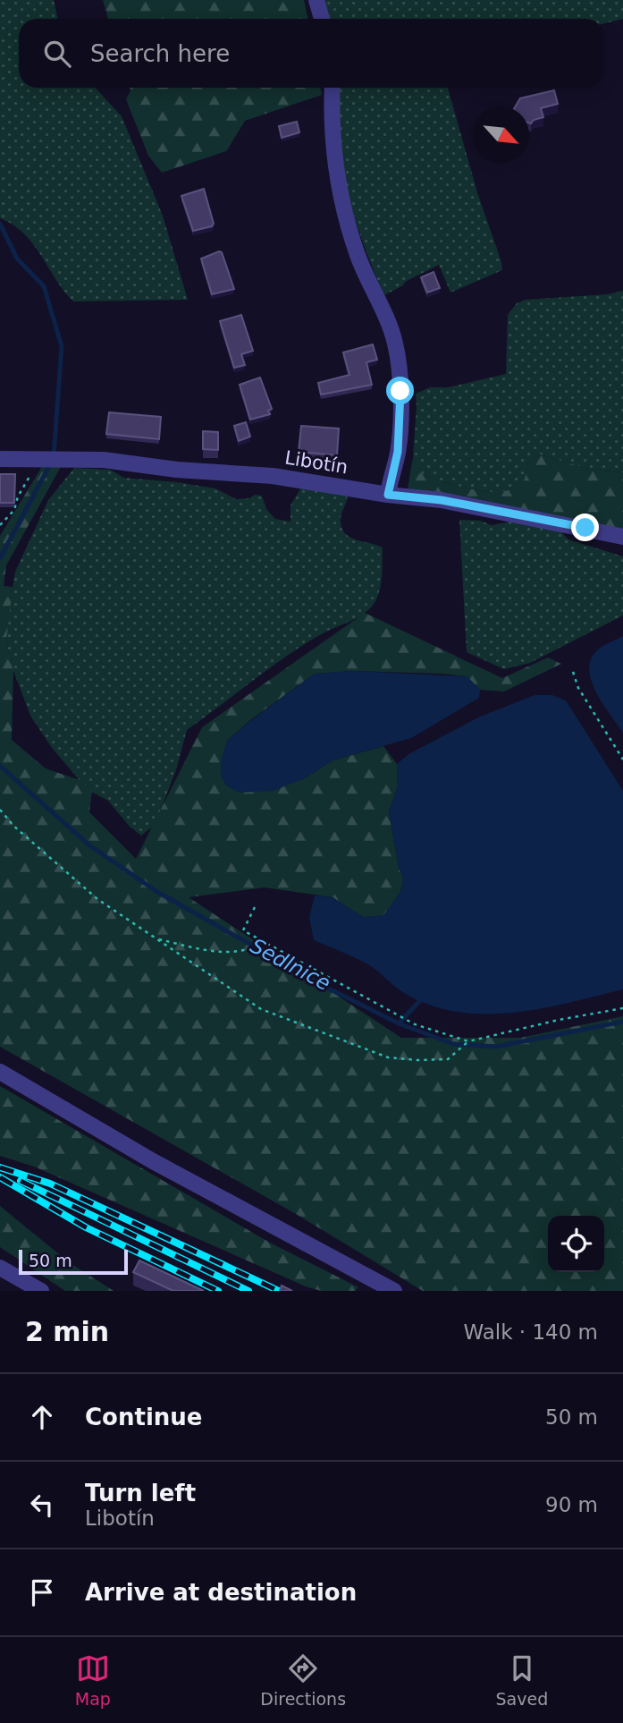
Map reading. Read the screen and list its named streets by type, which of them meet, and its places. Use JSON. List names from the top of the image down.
{
  "streets": {
    "street": ["Libotín"]
  },
  "water": ["Sedlnice"],
  "scale_bar": "50 m",
  "north": "bottom right",
  "page": {
    "search": "Search here",
    "scale": "50 m",
    "heading": ["2 min", "Walk · 140 m"],
    "list": [
      ["Continue", "50 m"],
      ["Turn left", "Libotín", "90 m"],
      "Arrive at destination"
    ],
    "nav": ["Map", "Directions", "Saved"]
  }
}
